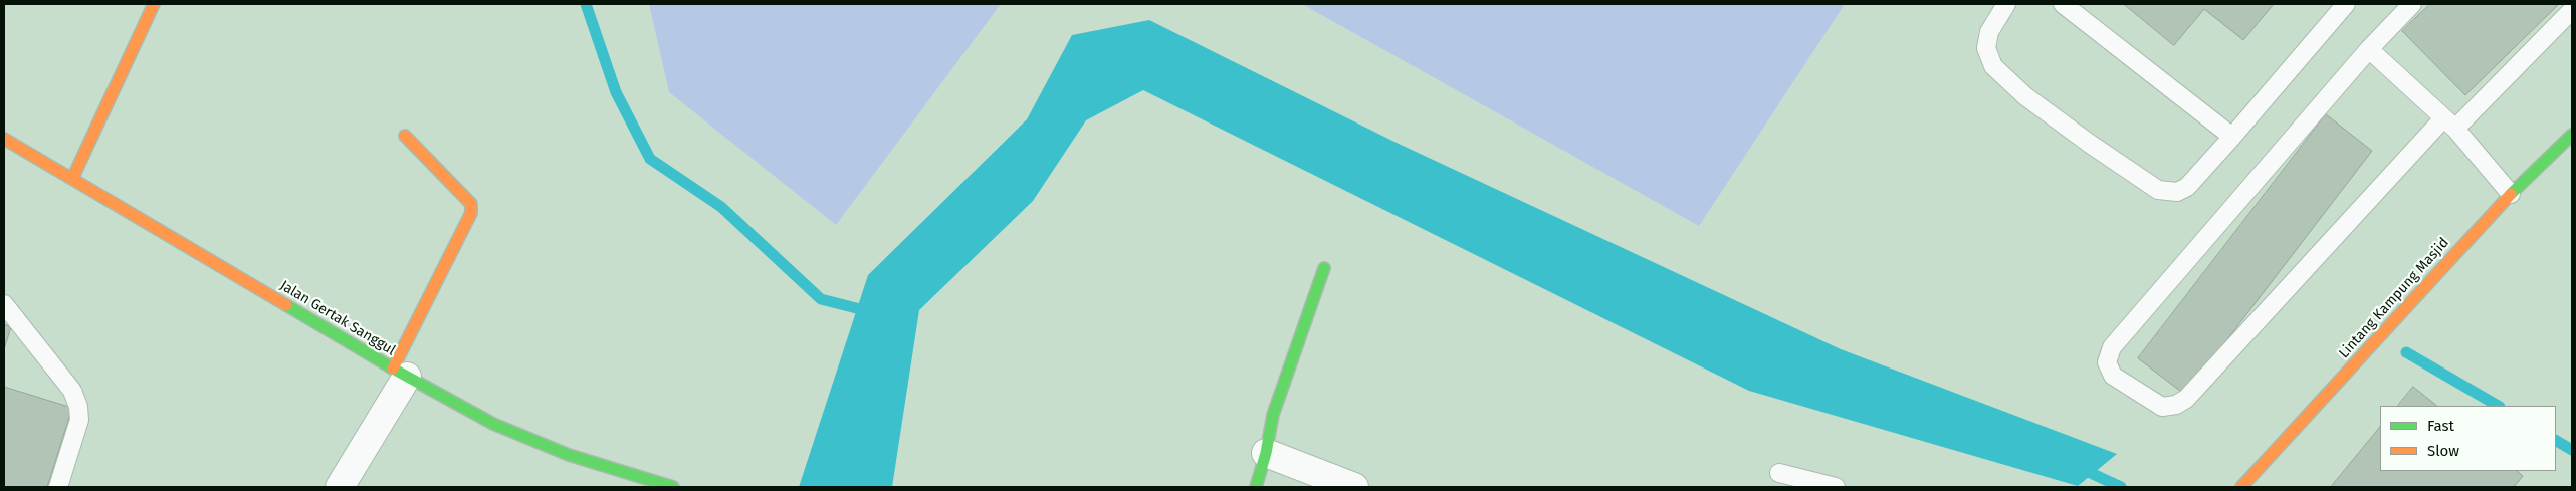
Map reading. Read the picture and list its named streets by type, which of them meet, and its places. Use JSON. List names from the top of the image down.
{
  "streets": {
    "street": ["Lintang Kampung Masjid", "Jalan Gertak Sanggul"]
  },
  "legend": ["Fast", "Slow"]
}
